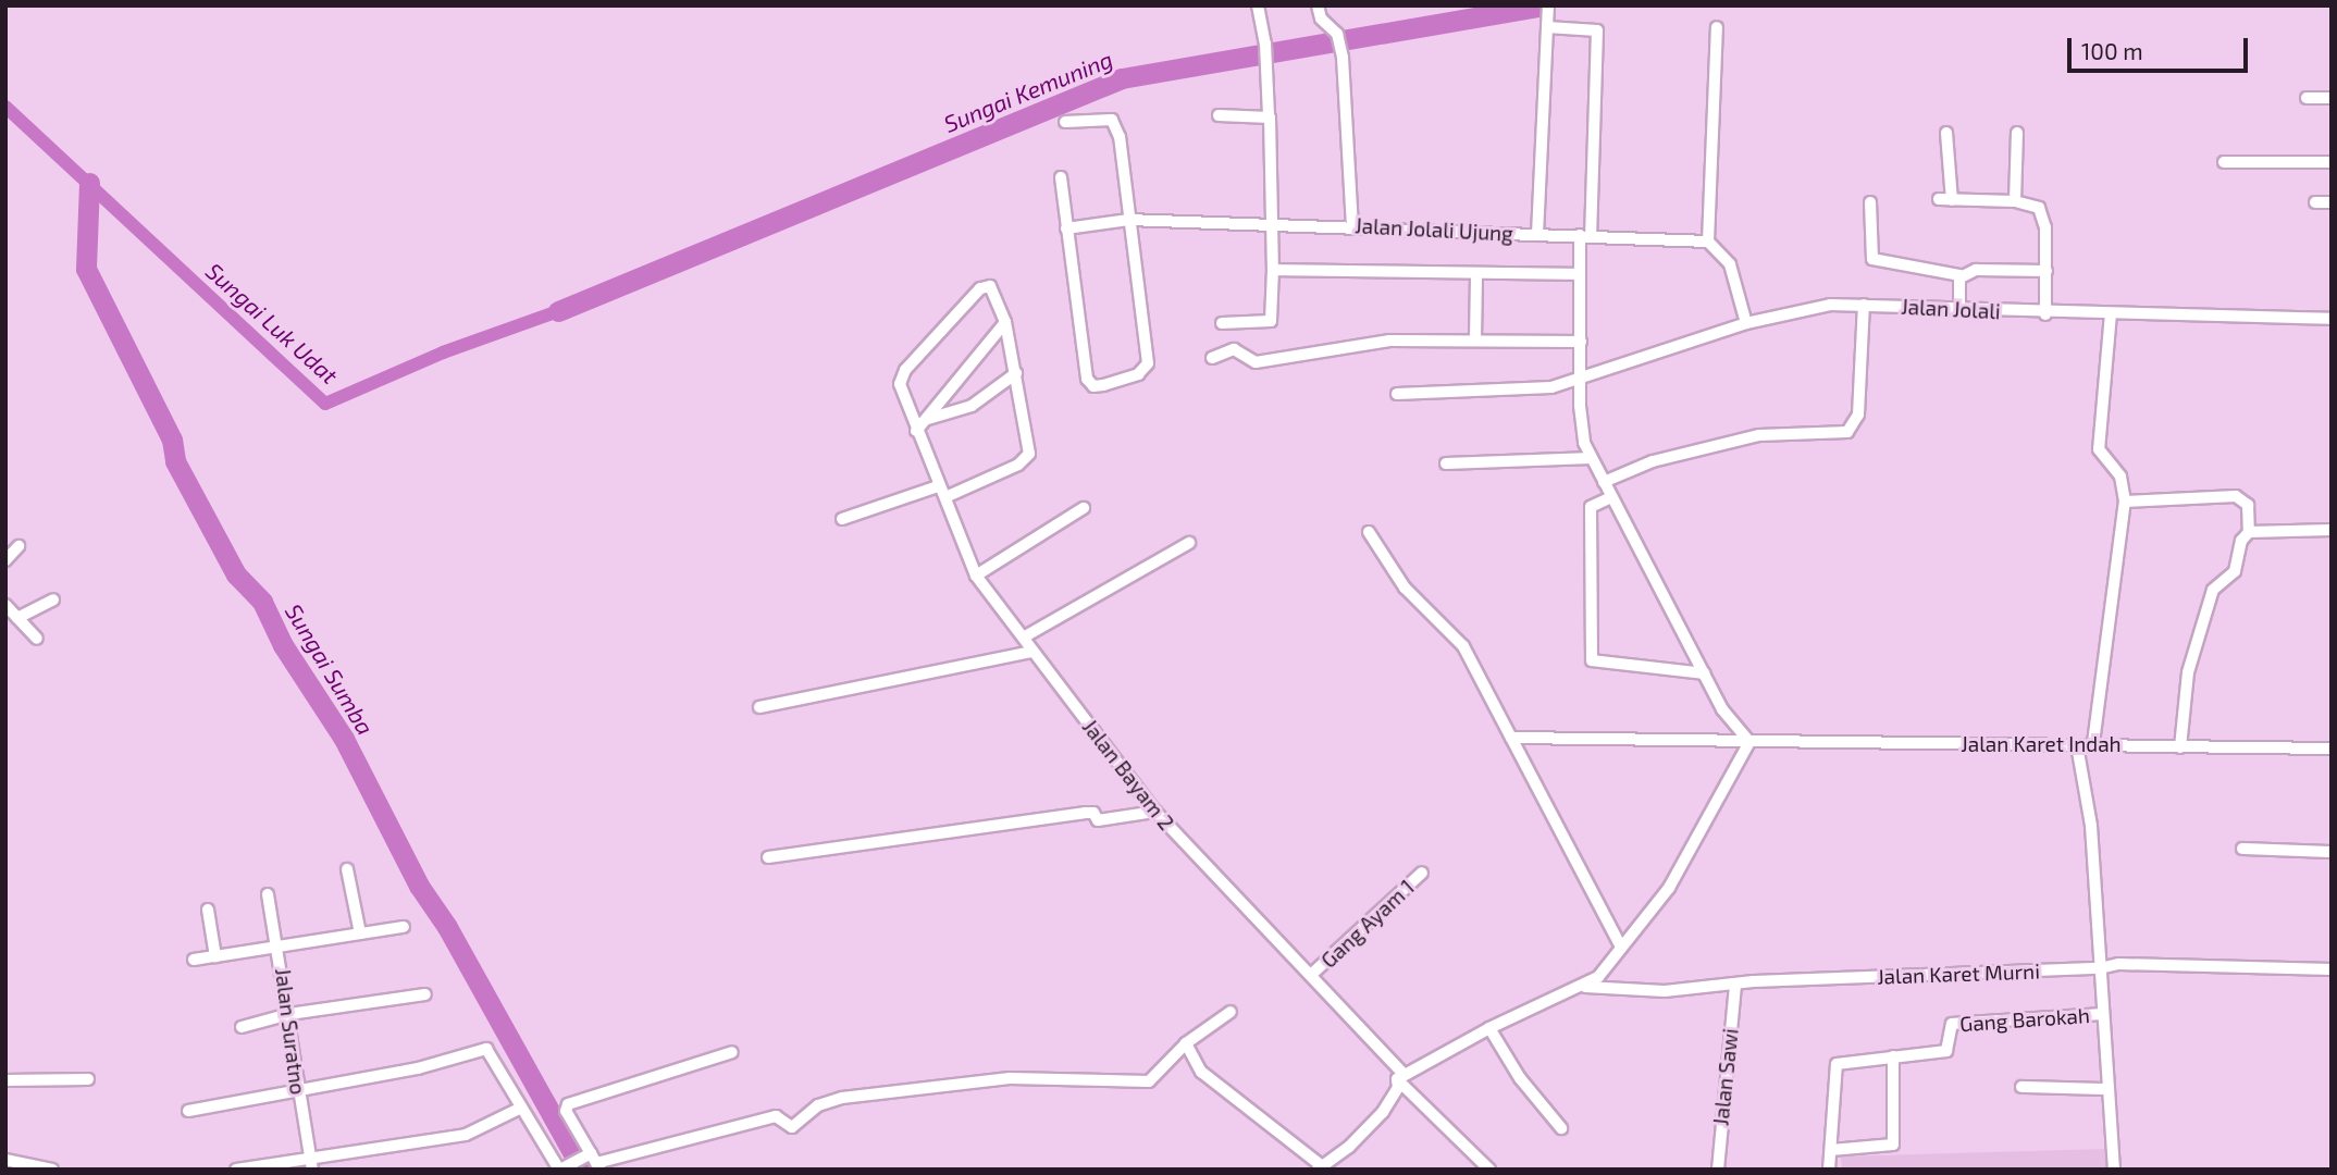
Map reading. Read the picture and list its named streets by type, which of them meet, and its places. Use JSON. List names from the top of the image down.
{
  "streets": {
    "street": [
      "Jalan Jolali Ujung",
      "Jalan Jolali",
      "Jalan Karet Indah",
      "Jalan Bayam 2",
      "Gang Ayam 1",
      "Jalan Karet Murni",
      "Gang Barokah",
      "Jalan Suratno",
      "Jalan Sawi"
    ]
  },
  "crossings": [
    ["Jalan Bayam 2", "Gang Ayam 1"],
    ["Jalan Karet Murni", "Jalan Sawi"]
  ],
  "water": ["Sungai Kemuning", "Sungai Luk Udat", "Sungai Sumba"],
  "scale_bar": "100 m"
}
